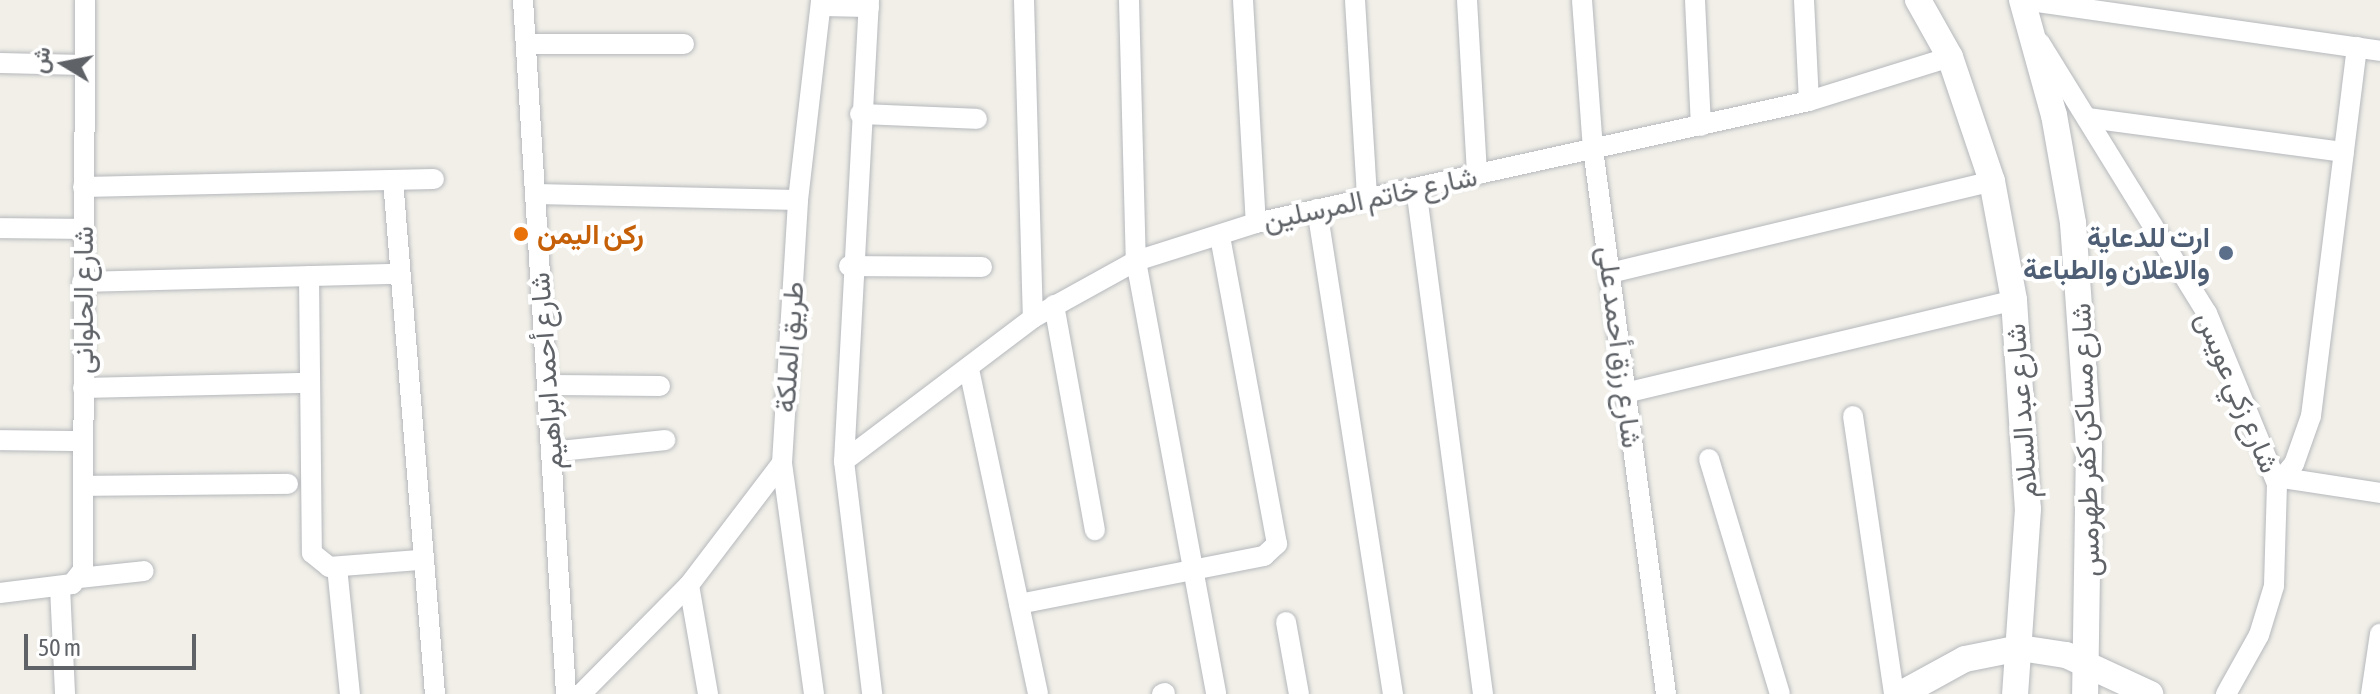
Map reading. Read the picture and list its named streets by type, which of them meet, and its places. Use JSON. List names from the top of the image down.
{
  "streets": {
    "street": [
      "شارع خاتم المرسلين",
      "شارع الحلوانى",
      "طريق الملكة",
      "شارع رزق أحمد على",
      "شارع أحمد ابراهيم",
      "شارع زكي عويس",
      "شارع عبد السلام",
      "شارع مساكن كفر طهرمس"
    ]
  },
  "crossings": [
    ["شارع خاتم المرسلين", "طريق الملكة"],
    ["شارع خاتم المرسلين", "شارع رزق أحمد على"],
    ["شارع خاتم المرسلين", "شارع عبد السلام"],
    ["شارع زكي عويس", "شارع مساكن كفر طهرمس"]
  ],
  "places": ["ركن اليمن", "ارت للدعاية والاعلان والطباعة"],
  "scale_bar": "50 m",
  "north": "left"
}
